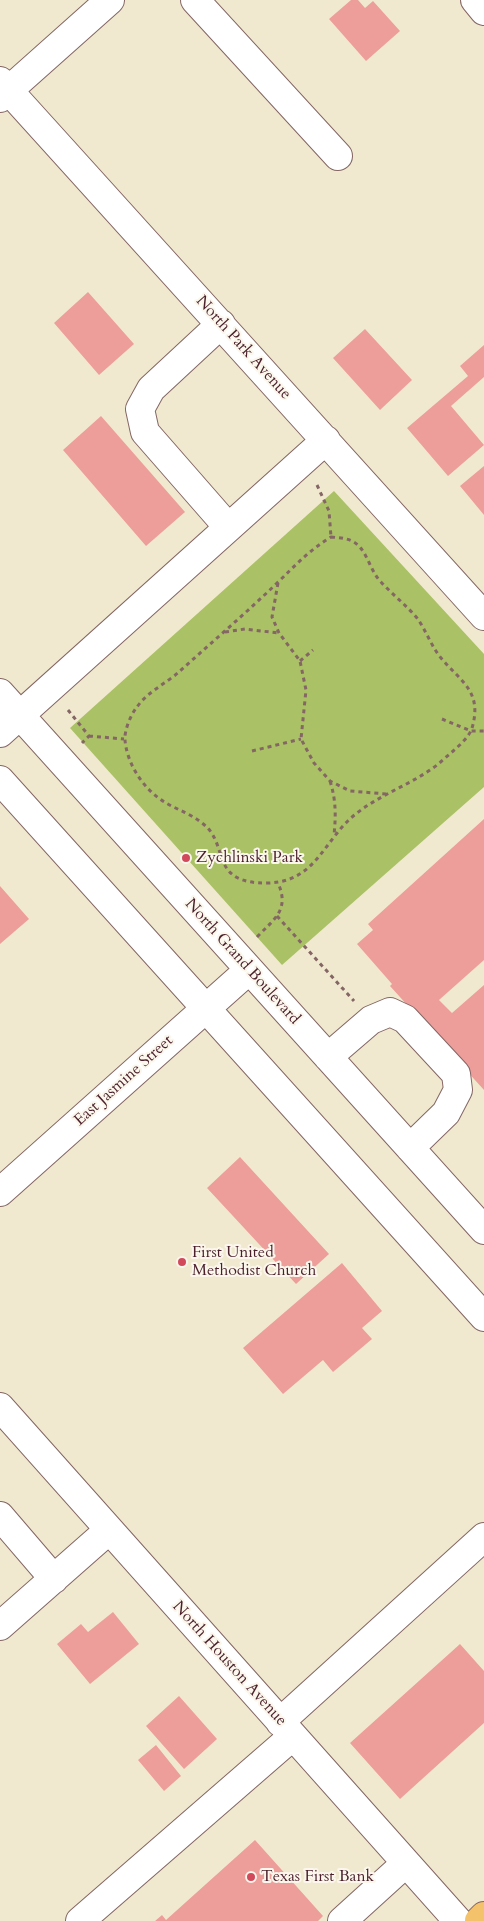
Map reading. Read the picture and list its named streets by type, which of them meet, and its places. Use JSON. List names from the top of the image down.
{
  "streets": {
    "street": [
      "North Park Avenue",
      "North Grand Boulevard",
      "East Jasmine Street",
      "North Houston Avenue"
    ]
  },
  "crossings": [
    ["North Grand Boulevard", "East Jasmine Street"]
  ],
  "places": ["Zychlinski Park", "First United Methodist Church", "Texas First Bank"]
}
